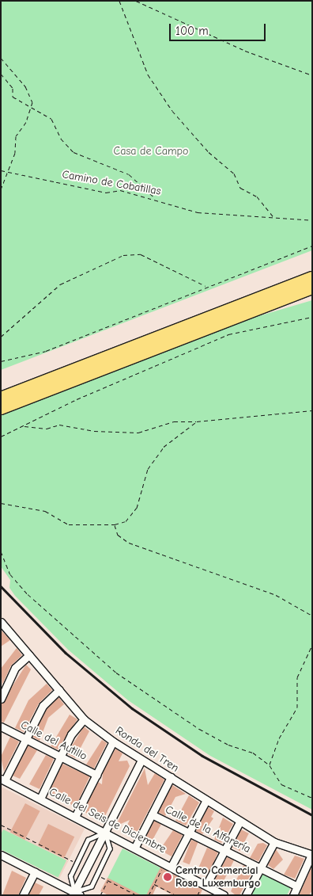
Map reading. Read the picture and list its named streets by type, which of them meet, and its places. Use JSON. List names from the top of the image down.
{
  "streets": {
    "street": [
      "Calle del Autillo",
      "Ronda del Tren",
      "Calle del Seis de Diciembre",
      "Calle de la Alfarería"
    ],
    "path": ["Camino de Cobatillas"]
  },
  "parks": ["Casa de Campo"],
  "places": ["Centro Comercial Rosa Luxemburgo"],
  "scale_bar": "100 m"
}
